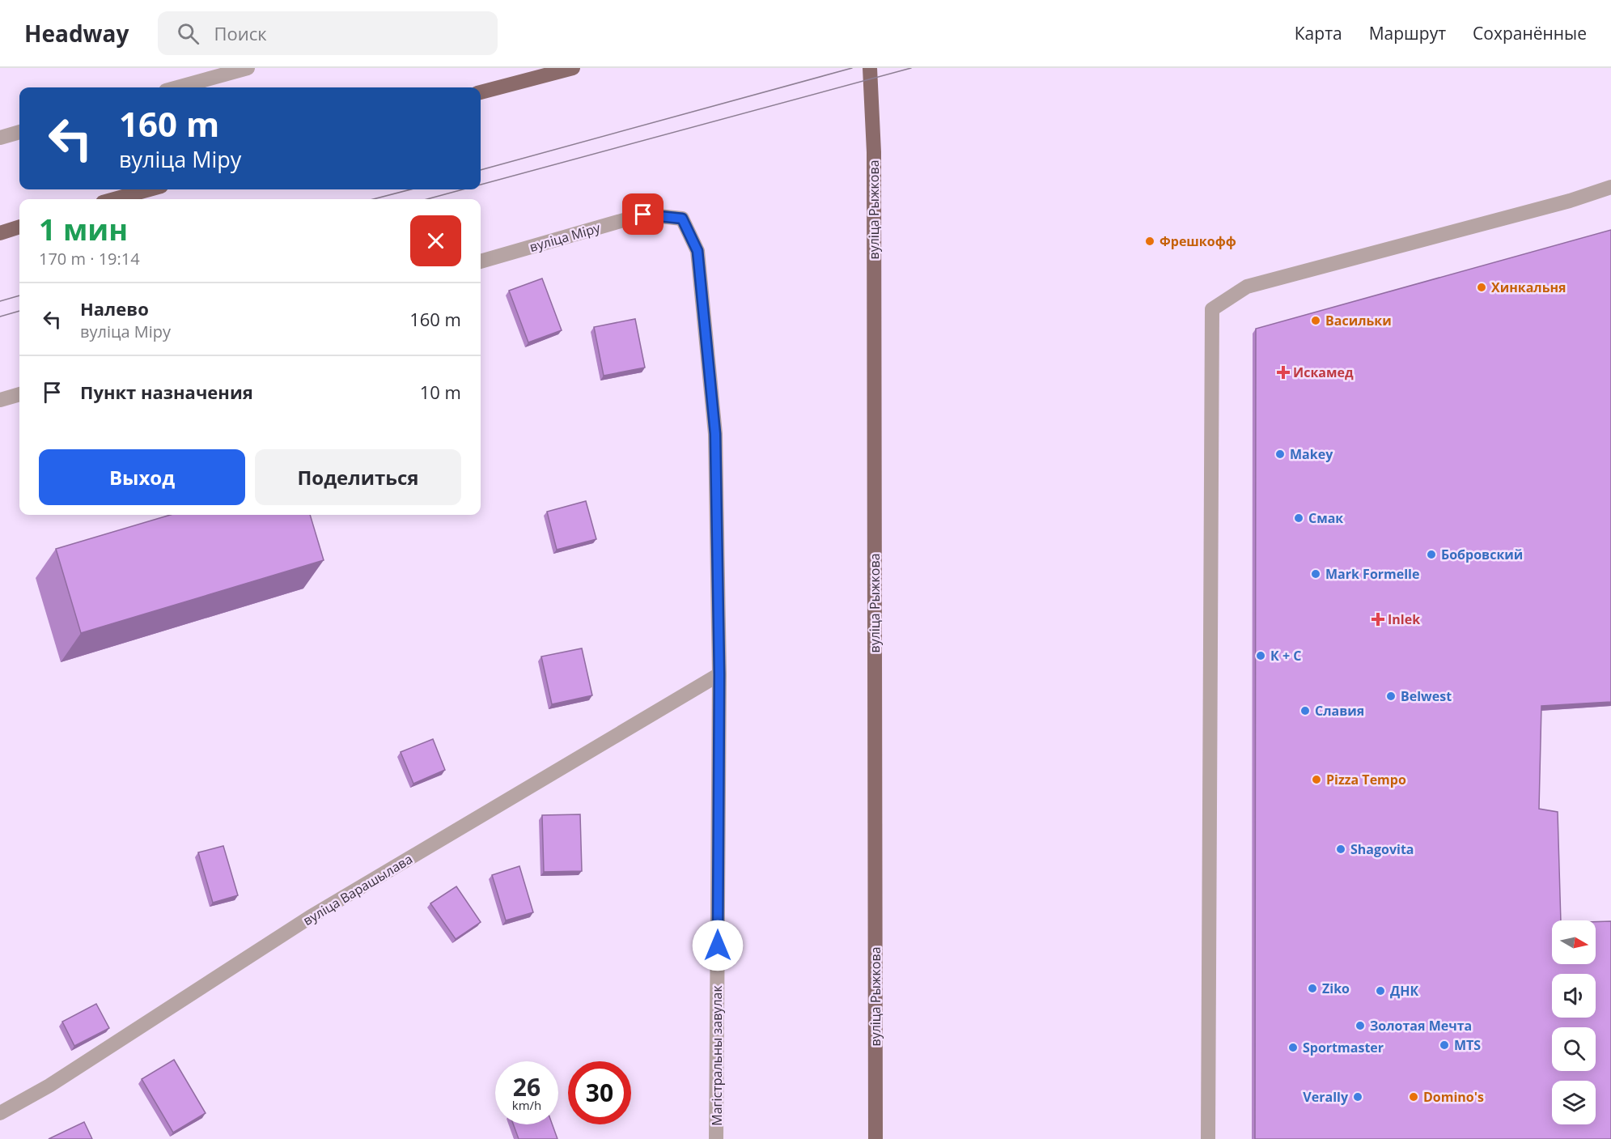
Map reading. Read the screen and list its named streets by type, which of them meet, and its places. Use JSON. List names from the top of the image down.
{
  "streets": {
    "main road": ["вуліца Рыжкова"],
    "street": ["вуліца Міру", "вуліца Варашылава", "Магістральны завулак"]
  },
  "crossings": [
    ["вуліца Міру", "Магістральны завулак"],
    ["вуліца Варашылава", "Магістральны завулак"]
  ],
  "places": {
    "other": [
      "Фрешкофф",
      "Хинкальня",
      "Васильки",
      "Makey",
      "Смак",
      "Бобровский",
      "Mark Formelle",
      "К + С",
      "Belwest",
      "Славия",
      "Pizza Tempo",
      "Shagovita",
      "Ziko",
      "ДНК",
      "Золотая Мечта",
      "MTS",
      "Sportmaster",
      "Verally",
      "Domino's"
    ],
    "health": ["Искамед", "Inlek"]
  },
  "north": "right",
  "page": {
    "header": "Headway",
    "search": "Поиск",
    "nav": ["Карта", "Маршрут", "Сохранённые"],
    "turn": ["160 m", "вуліца Міру"],
    "heading": ["1 мин", "170 m · 19:14"],
    "list": [
      {
        "name": "Налево",
        "note": "вуліца Міру",
        "value": "160 m"
      },
      {
        "name": "Пункт назначения",
        "value": "10 m"
      }
    ],
    "buttons": ["Выход", "Поделиться"],
    "speed": "26 km/h",
    "limit": "30"
  }
}
